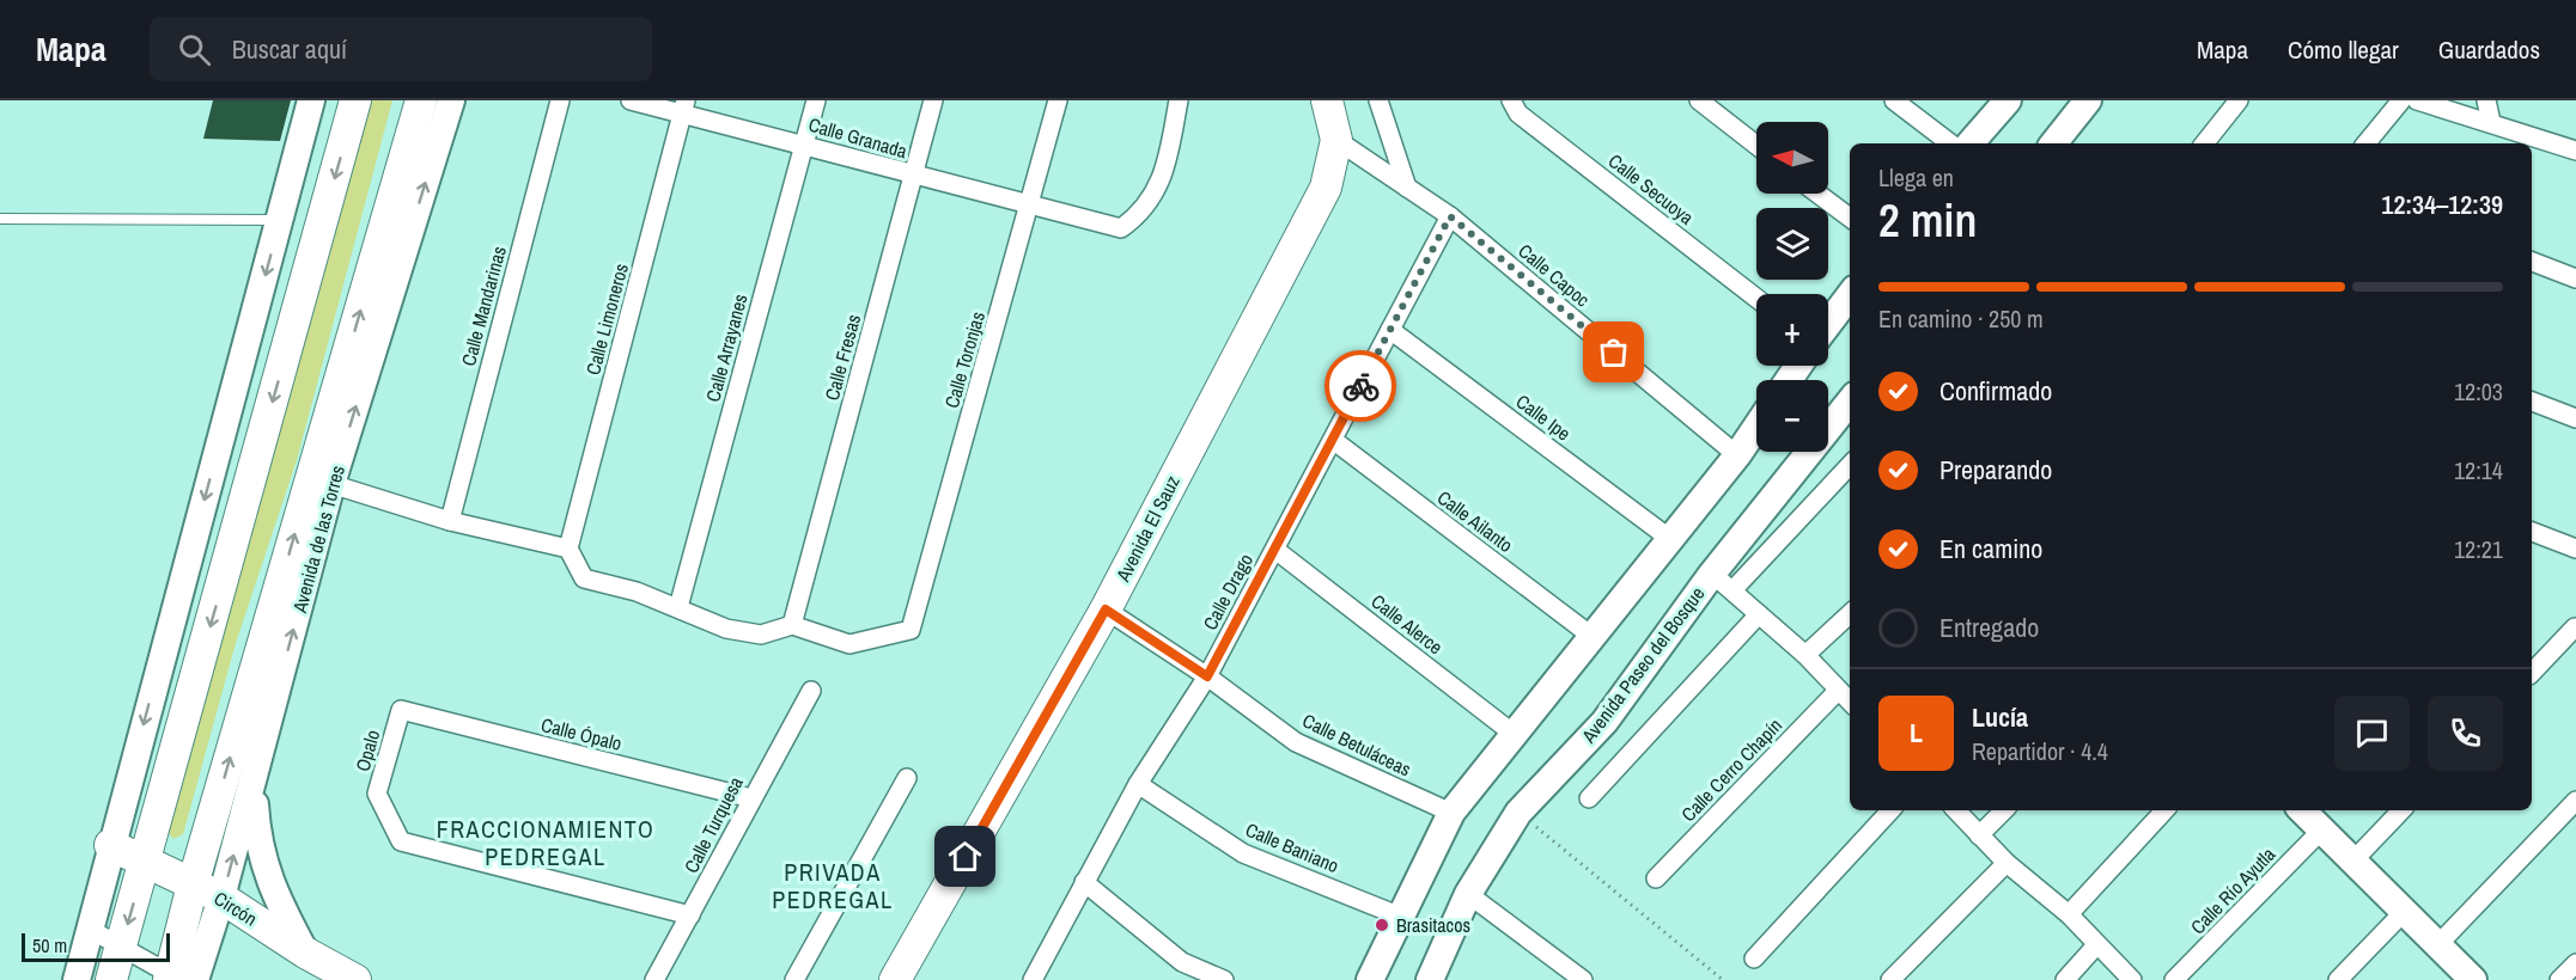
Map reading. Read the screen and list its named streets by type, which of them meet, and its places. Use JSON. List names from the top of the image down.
{
  "streets": {
    "main road": ["Avenida El Sauz", "Avenida de las Torres", "Circón"],
    "street": [
      "Calle Granada",
      "Calle Secuoya",
      "Calle Capoc",
      "Calle Mandarinas",
      "Calle Limoneros",
      "Calle Arrayanes",
      "Calle Fresas",
      "Calle Toronjas",
      "Calle Ipe",
      "Calle Ailanto",
      "Calle Drago",
      "Calle Alerce",
      "Avenida Paseo del Bosque",
      "Calle Ópalo",
      "Calle Betuláceas",
      "Opalo",
      "Calle Cerro Chapín",
      "Calle Turquesa",
      "Calle Baniano",
      "Calle Río Ayutla"
    ]
  },
  "crossings": [
    ["Calle Granada", "Calle Limoneros"],
    ["Calle Granada", "Calle Arrayanes"],
    ["Calle Granada", "Calle Fresas"],
    ["Calle Granada", "Calle Toronjas"],
    ["Calle Capoc", "Avenida El Sauz"],
    ["Calle Capoc", "Calle Drago"],
    ["Calle Fresas", "Calle Toronjas"],
    ["Calle Ipe", "Calle Drago"],
    ["Calle Ailanto", "Calle Drago"],
    ["Avenida El Sauz", "Calle Betuláceas"],
    ["Avenida de las Torres", "Circón"],
    ["Calle Drago", "Calle Alerce"],
    ["Calle Drago", "Calle Betuláceas"],
    ["Calle Drago", "Calle Baniano"],
    ["Calle Ópalo", "Opalo"],
    ["Calle Ópalo", "Calle Turquesa"],
    ["Opalo", "Calle Turquesa"]
  ],
  "districts": ["FRACCIONAMIENTO PEDREGAL", "PRIVADA PEDREGAL"],
  "places": ["Brasitacos"],
  "scale_bar": "50 m",
  "north": "left",
  "page": {
    "header": "Mapa",
    "search": "Buscar aquí",
    "nav": ["Mapa", "Cómo llegar", "Guardados"],
    "map_buttons": ["+", "−"],
    "heading": ["2 min", "Llega en", "12:34–12:39"],
    "panel": ["Lucía", "Repartidor · 4.4"],
    "bar": "En camino · 250 m",
    "list": [
      ["Confirmado", "12:03"],
      ["Preparando", "12:14"],
      ["En camino", "12:21"],
      "Entregado"
    ],
    "round": "L",
    "scale": "50 m"
  }
}
